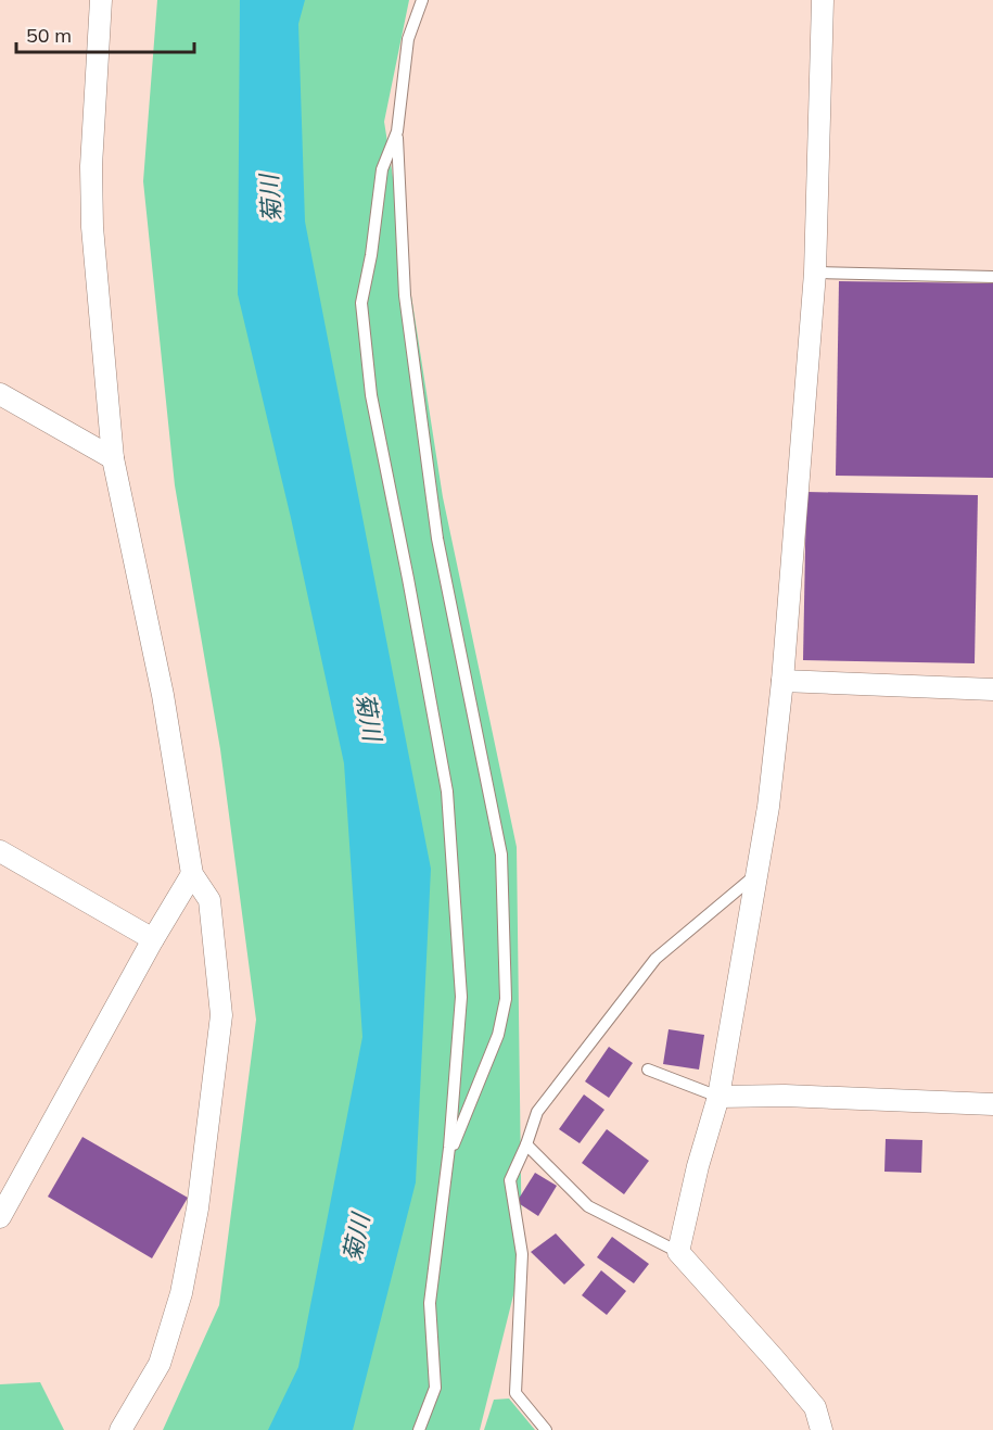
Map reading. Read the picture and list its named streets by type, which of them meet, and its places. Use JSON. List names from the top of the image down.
{
  "water": ["菊川"],
  "scale_bar": "50 m"
}
